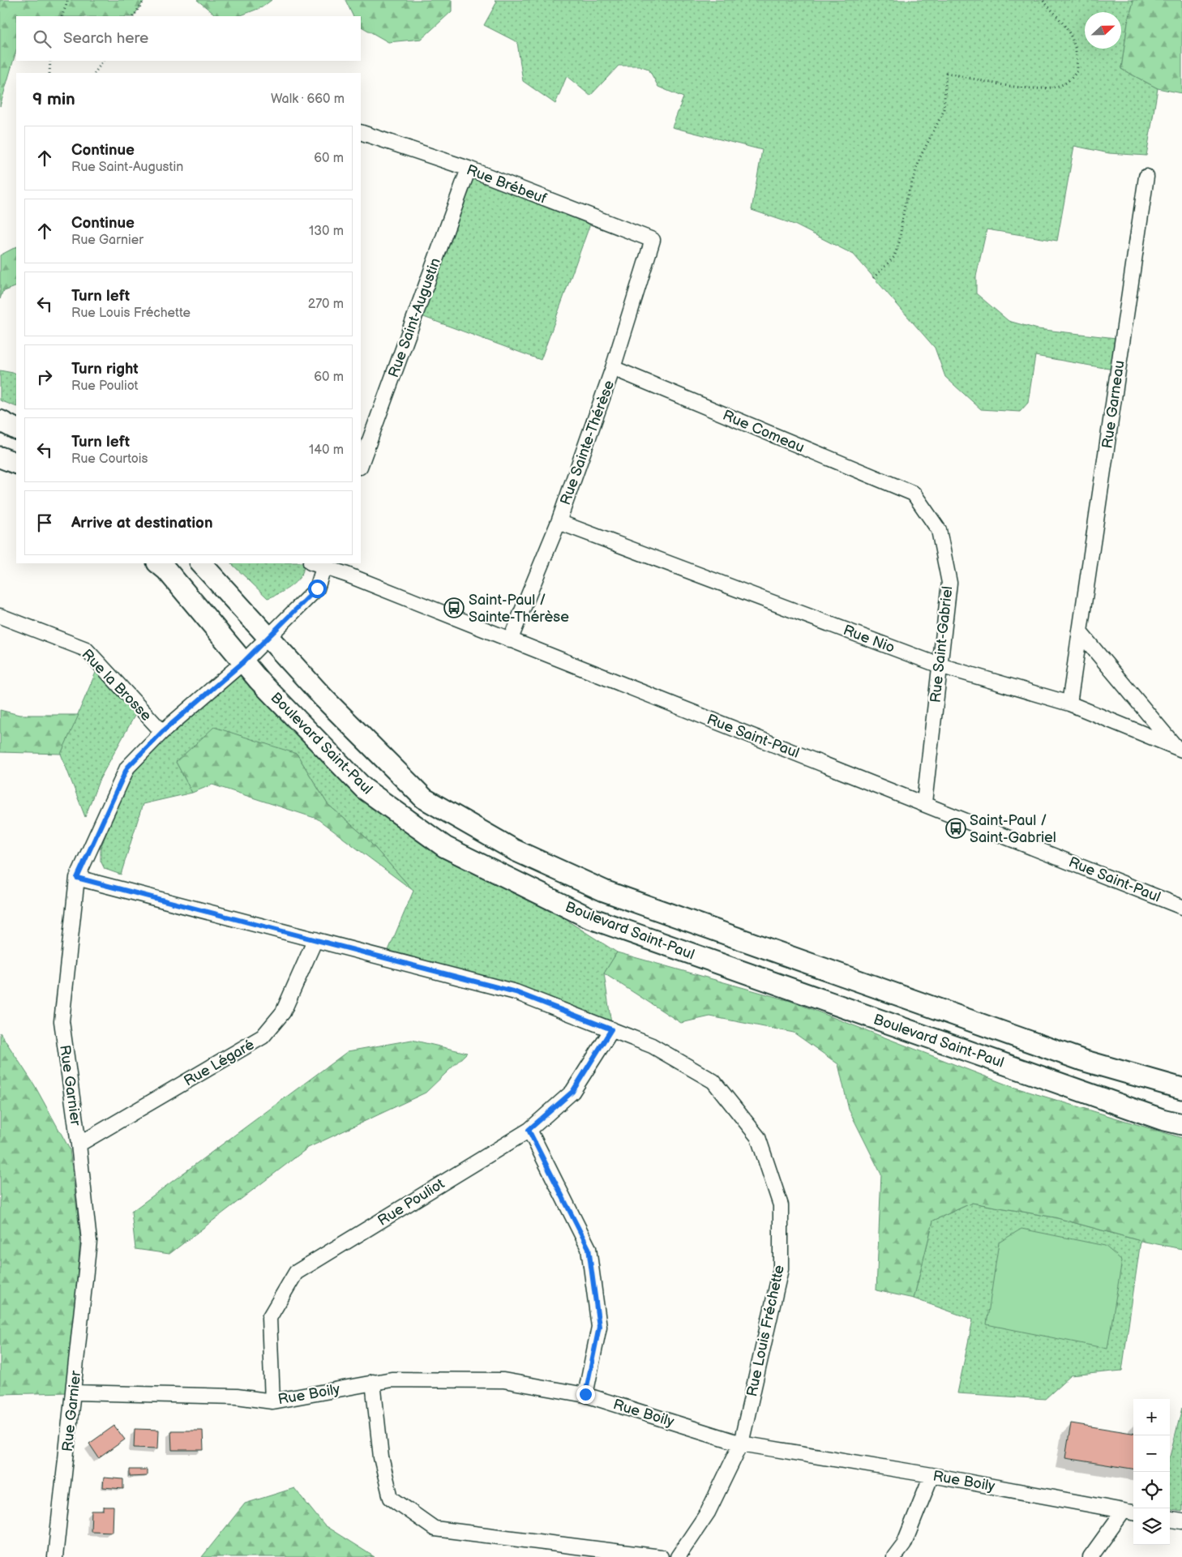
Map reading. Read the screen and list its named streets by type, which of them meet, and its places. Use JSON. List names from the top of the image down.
{
  "streets": {
    "main road": ["Boulevard Saint-Paul"],
    "street": [
      "Rue Brébeuf",
      "Rue Saint-Augustin",
      "Rue Garneau",
      "Rue Comeau",
      "Rue Sainte-Thérèse",
      "Rue Nio",
      "Rue Saint-Gabriel",
      "Rue la Brosse",
      "Rue Saint-Paul",
      "Rue Légaré",
      "Rue Garnier",
      "Rue Pouliot",
      "Rue Louis Fréchette",
      "Rue Boily"
    ]
  },
  "crossings": [
    ["Rue Brébeuf", "Rue Saint-Augustin"],
    ["Rue Brébeuf", "Rue Sainte-Thérèse"],
    ["Rue Garneau", "Rue Nio"],
    ["Rue Comeau", "Rue Sainte-Thérèse"],
    ["Rue Comeau", "Rue Saint-Gabriel"],
    ["Rue Sainte-Thérèse", "Rue Nio"],
    ["Rue Sainte-Thérèse", "Rue Saint-Paul"],
    ["Rue Nio", "Rue Saint-Gabriel"],
    ["Rue Saint-Gabriel", "Rue Saint-Paul"],
    ["Rue la Brosse", "Rue Garnier"],
    ["Boulevard Saint-Paul", "Rue Garnier"],
    ["Rue Légaré", "Rue Garnier"],
    ["Rue Légaré", "Rue Louis Fréchette"],
    ["Rue Garnier", "Rue Louis Fréchette"],
    ["Rue Garnier", "Rue Boily"],
    ["Rue Pouliot", "Rue Louis Fréchette"],
    ["Rue Pouliot", "Rue Boily"],
    ["Rue Louis Fréchette", "Rue Boily"]
  ],
  "places": {
    "bus stop": ["Saint-Paul / Sainte-Thérèse", "Saint-Paul / Saint-Gabriel"]
  },
  "north": "right",
  "page": {
    "search": "Search here",
    "heading": ["9 min", "Walk · 660 m"],
    "list": [
      ["Continue", "Rue Saint-Augustin", "60 m"],
      ["Continue", "Rue Garnier", "130 m"],
      ["Turn left", "Rue Louis Fréchette", "270 m"],
      ["Turn right", "Rue Pouliot", "60 m"],
      ["Turn left", "Rue Courtois", "140 m"],
      "Arrive at destination"
    ],
    "map_buttons": ["+", "−"]
  }
}
